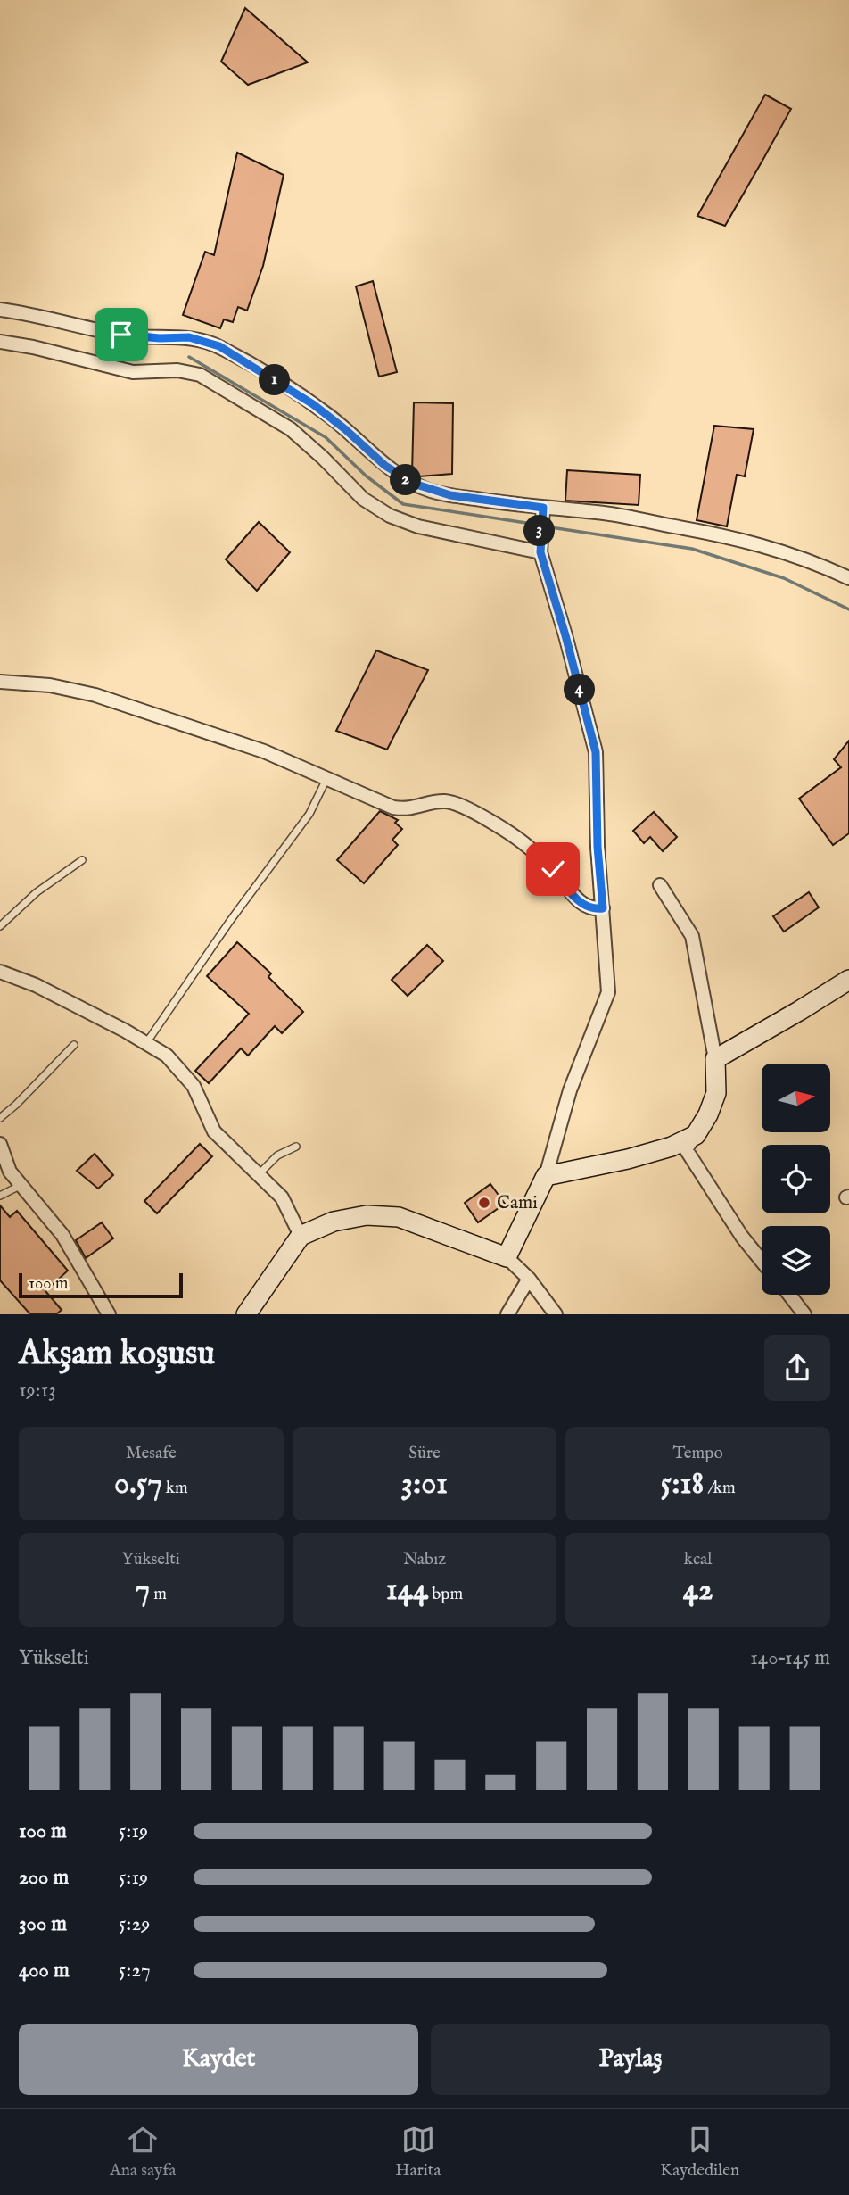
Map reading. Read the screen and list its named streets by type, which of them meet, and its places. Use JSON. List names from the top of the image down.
{
  "places": ["Cami"],
  "scale_bar": "100 m",
  "north": "right",
  "page": {
    "pins": [
      "1",
      "2",
      "3",
      "4"
    ],
    "scale": "100 m",
    "heading": ["Akşam koşusu", "19:13"],
    "stats": [
      ["Mesafe", "0.57 km"],
      ["Süre", "3:01"],
      ["Tempo", "5:18 /km"],
      ["Yükselti", "7 m"],
      ["Nabız", "144 bpm"],
      ["kcal", "42"]
    ],
    "chart": ["Yükselti", "140–145 m"],
    "list": [
      {
        "name": "100 m",
        "note": "5:19"
      },
      {
        "name": "200 m",
        "note": "5:19"
      },
      {
        "name": "300 m",
        "note": "5:29"
      },
      {
        "name": "400 m",
        "note": "5:27"
      }
    ],
    "buttons": ["Kaydet", "Paylaş"],
    "tabs": ["Ana sayfa", "Harita", "Kaydedilen"]
  }
}
